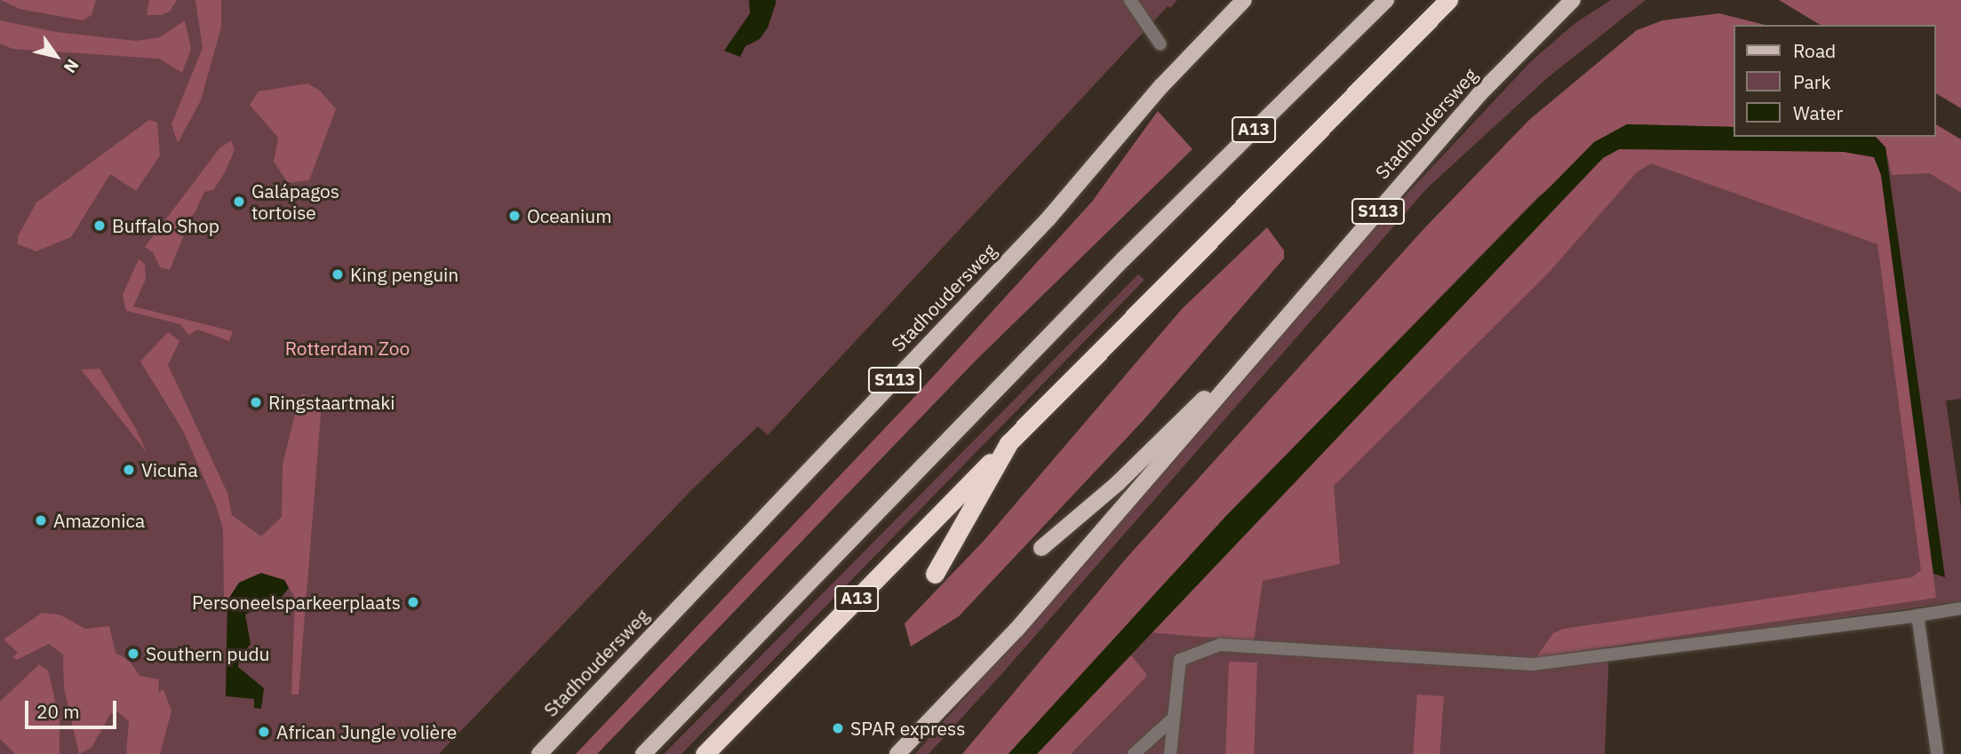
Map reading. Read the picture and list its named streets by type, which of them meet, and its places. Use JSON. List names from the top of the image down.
{
  "streets": {
    "highway": ["A13"],
    "main road": ["Stadhoudersweg", "S113"]
  },
  "parks": ["Rotterdam Zoo"],
  "places": [
    "Galápagos tortoise",
    "Oceanium",
    "Buffalo Shop",
    "King penguin",
    "Ringstaartmaki",
    "Vicuña",
    "Amazonica",
    "Personeelsparkeerplaats",
    "Southern pudu",
    "SPAR express",
    "African Jungle volière"
  ],
  "legend": ["Road", "Park", "Water"],
  "scale_bar": "20 m",
  "north": "bottom right"
}
